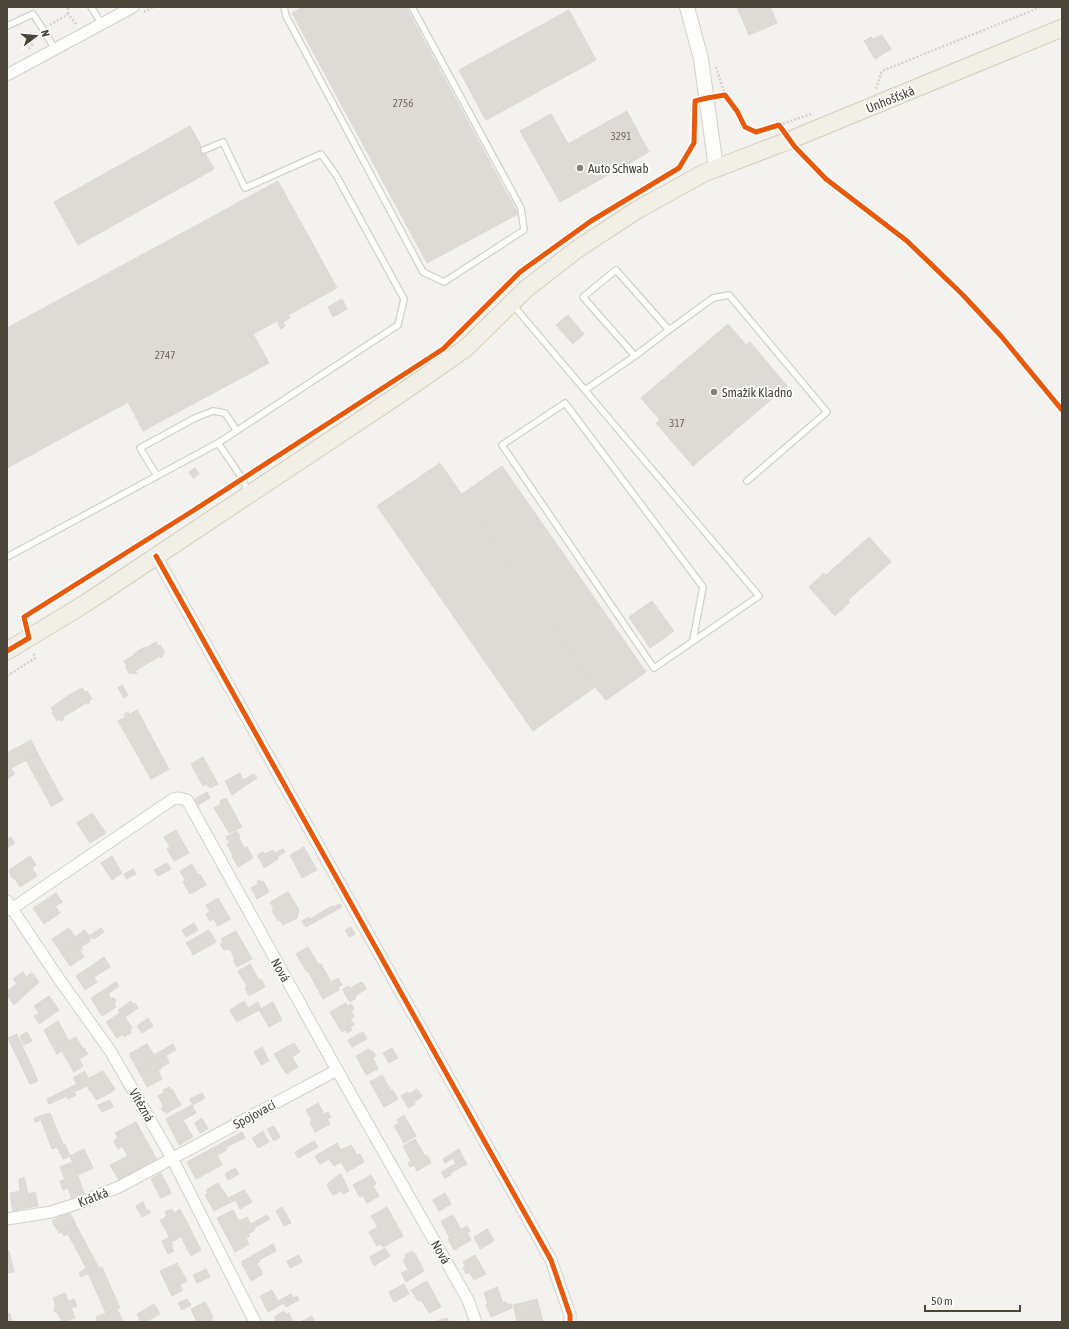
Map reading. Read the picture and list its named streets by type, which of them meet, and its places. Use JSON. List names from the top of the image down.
{
  "streets": {
    "main road": ["Unhošťská"],
    "street": [
      "Nová",
      "Vítězná",
      "Spojovací",
      "Krátká"
    ]
  },
  "crossings": [
    ["Nová", "Vítězná"],
    ["Nová", "Spojovací"],
    ["Vítězná", "Spojovací"],
    ["Vítězná", "Krátká"],
    ["Spojovací", "Krátká"]
  ],
  "places": ["Auto Schwab", "Smažík Kladno"],
  "house_numbers": [
    "2756",
    "3291",
    "2747",
    "317"
  ],
  "scale_bar": "50 m",
  "north": "right"
}
